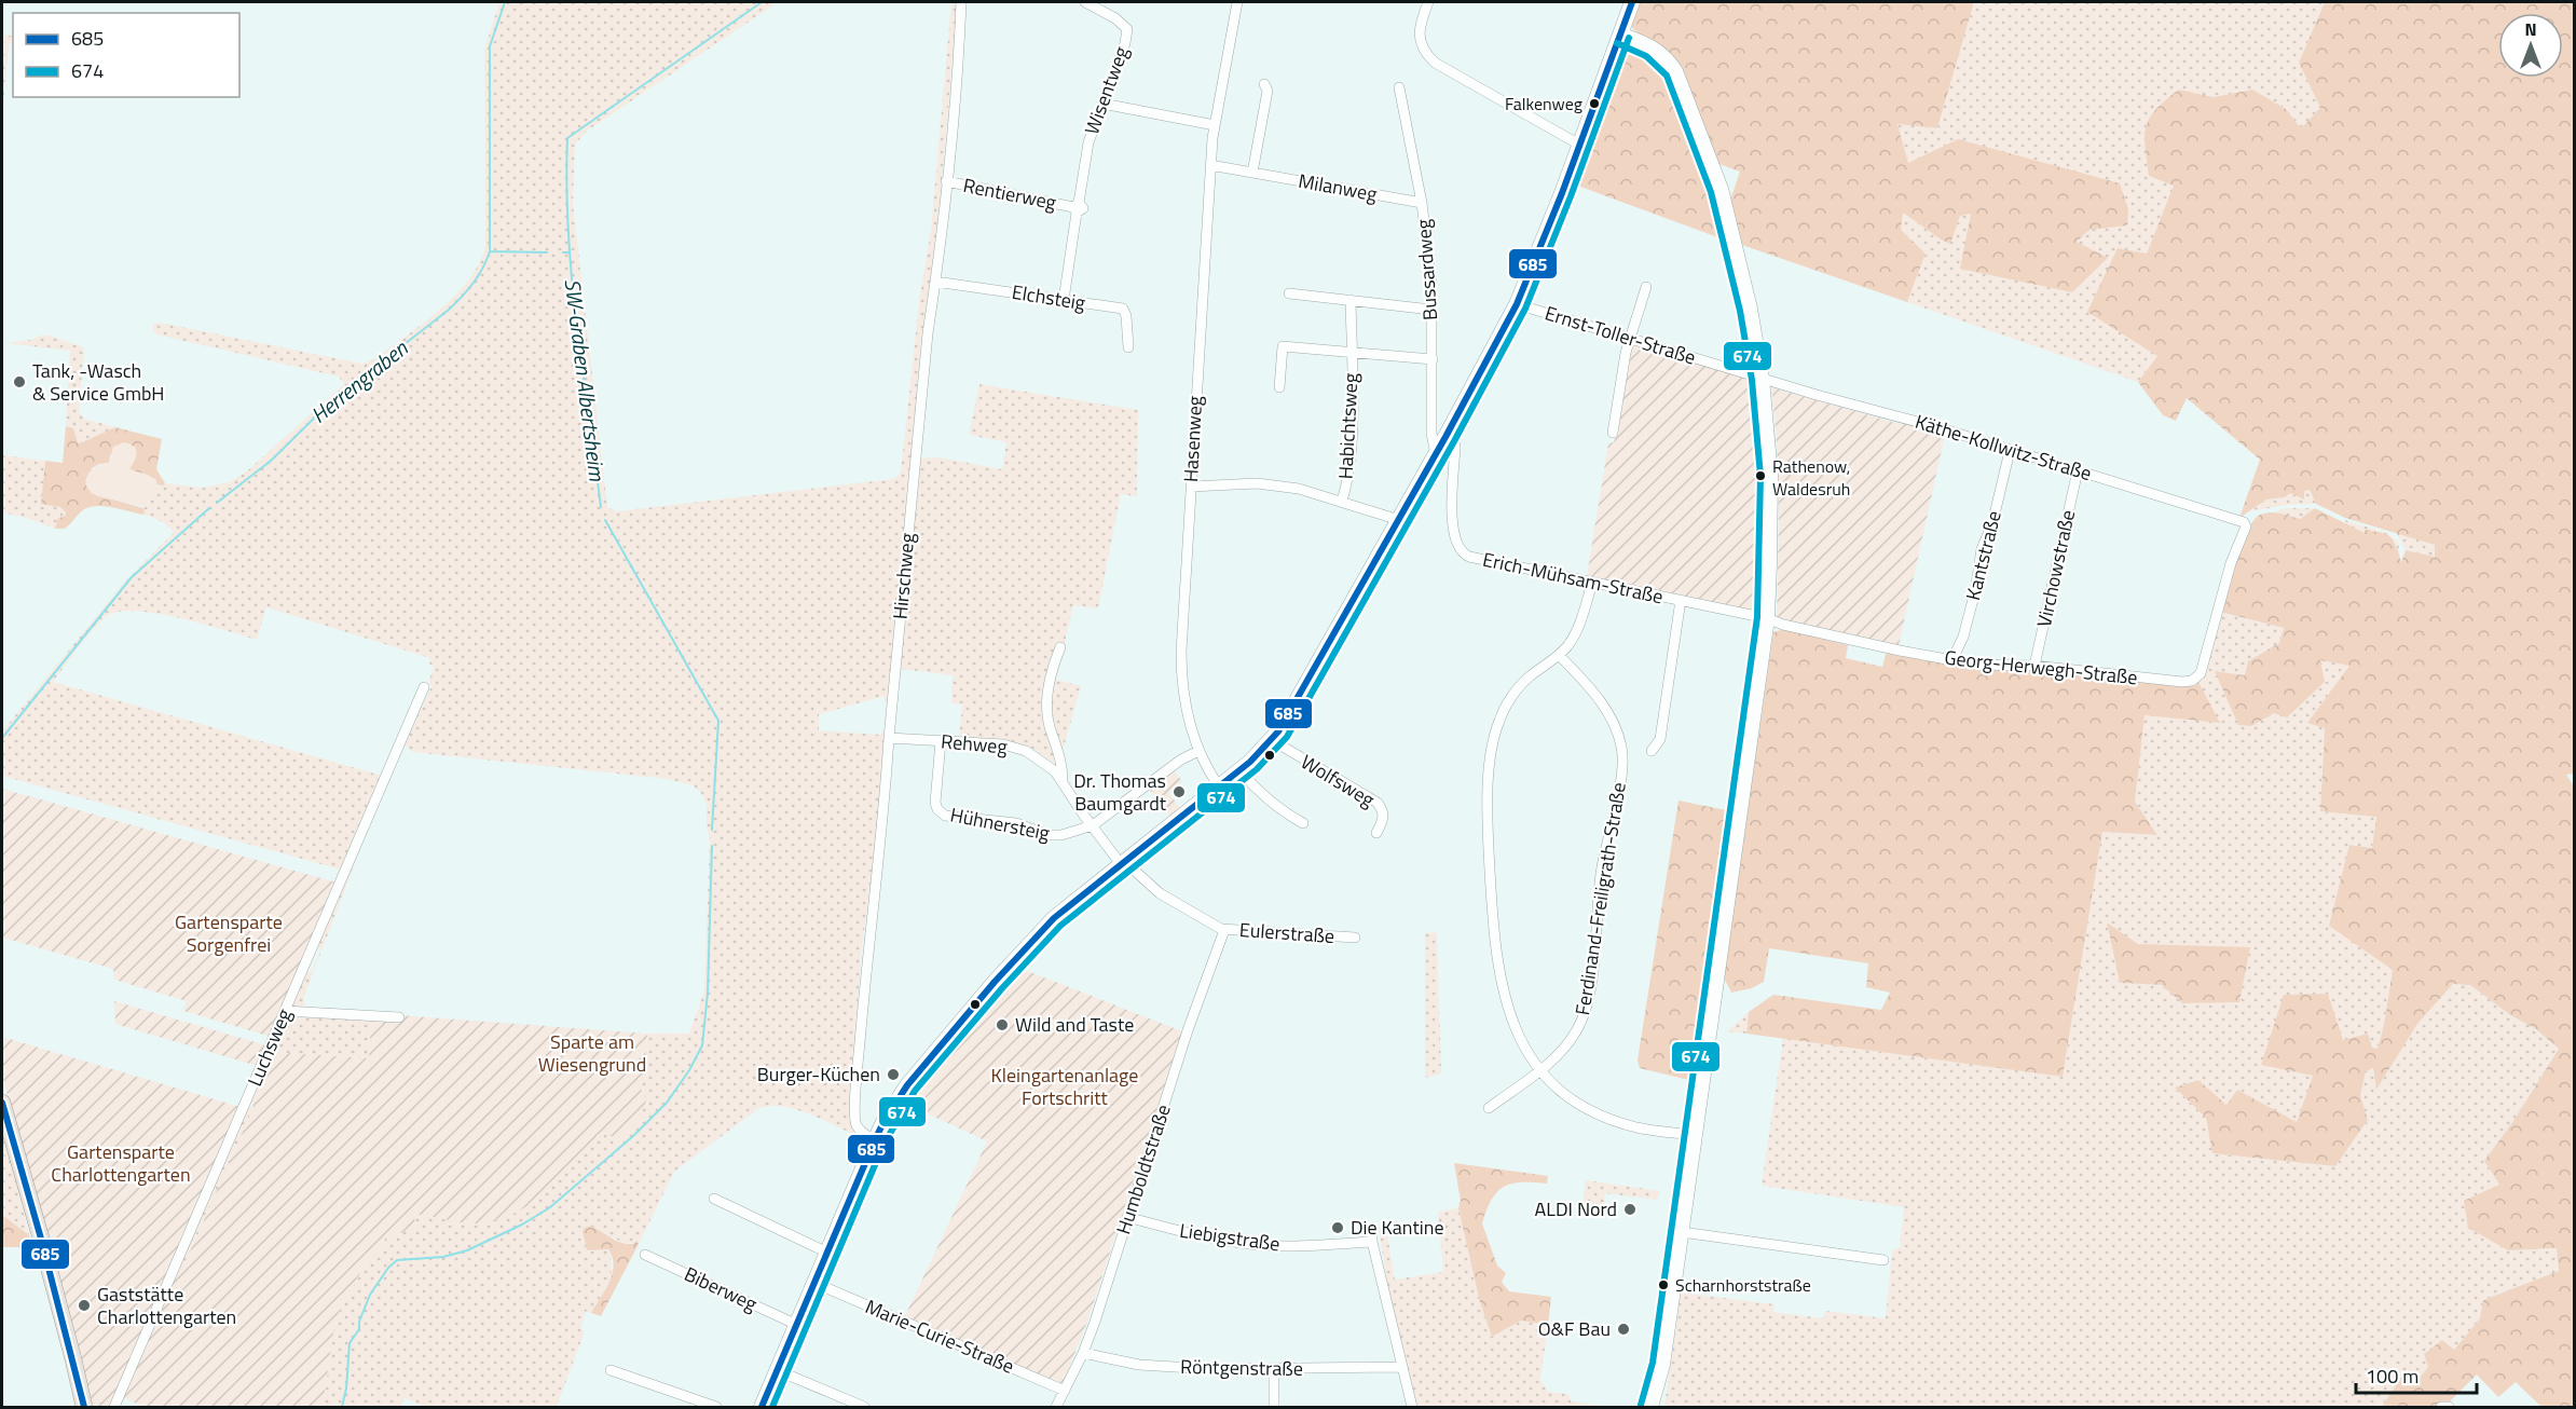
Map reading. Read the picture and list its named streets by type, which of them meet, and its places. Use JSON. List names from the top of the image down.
{
  "streets": {
    "street": [
      "Wisentweg",
      "Milanweg",
      "Rentierweg",
      "Bussardweg",
      "Elchsteig",
      "Ernst-Toller-Straße",
      "Habichtsweg",
      "Hasenweg",
      "Käthe-Kollwitz-Straße",
      "Kantstraße",
      "Virchowstraße",
      "Hirschweg",
      "Erich-Mühsam-Straße",
      "Georg-Herwegh-Straße",
      "Rehweg",
      "Wolfsweg",
      "Hühnersteig",
      "Ferdinand-Freiligrath-Straße",
      "Eulerstraße",
      "Luchsweg",
      "Humboldtstraße",
      "Liebigstraße",
      "Biberweg",
      "Marie-Curie-Straße",
      "Röntgenstraße"
    ]
  },
  "crossings": [
    ["Wisentweg", "Rentierweg"],
    ["Wisentweg", "Elchsteig"],
    ["Milanweg", "Bussardweg"],
    ["Milanweg", "Hasenweg"],
    ["Rentierweg", "Hirschweg"],
    ["Bussardweg", "Habichtsweg"],
    ["Elchsteig", "Hirschweg"],
    ["Ernst-Toller-Straße", "Käthe-Kollwitz-Straße"],
    ["Käthe-Kollwitz-Straße", "Kantstraße"],
    ["Käthe-Kollwitz-Straße", "Virchowstraße"],
    ["Käthe-Kollwitz-Straße", "Georg-Herwegh-Straße"],
    ["Kantstraße", "Georg-Herwegh-Straße"],
    ["Virchowstraße", "Georg-Herwegh-Straße"],
    ["Hirschweg", "Rehweg"],
    ["Erich-Mühsam-Straße", "Georg-Herwegh-Straße"],
    ["Rehweg", "Hühnersteig"],
    ["Rehweg", "Eulerstraße"],
    ["Eulerstraße", "Humboldtstraße"],
    ["Humboldtstraße", "Liebigstraße"],
    ["Humboldtstraße", "Marie-Curie-Straße"],
    ["Humboldtstraße", "Röntgenstraße"],
    ["Liebigstraße", "Röntgenstraße"]
  ],
  "water": ["SW-Graben Albertsheim", "Herrengraben"],
  "parks": [
    "Gartensparte Sorgenfrei",
    "Sparte am Wiesengrund",
    "Kleingartenanlage Fortschritt",
    "Gartensparte Charlottengarten"
  ],
  "places": [
    "Falkenweg",
    "Tank, -Wasch & Service GmbH",
    "Rathenow, Waldesruh",
    "Dr. Thomas Baumgardt",
    "Wild and Taste",
    "Burger-Küchen",
    "ALDI Nord",
    "Die Kantine",
    "Scharnhorststraße",
    "Gaststätte Charlottengarten",
    "O&F Bau"
  ],
  "lines": ["transit line 685", "transit line 674"],
  "legend": ["685", "674"],
  "scale_bar": "100 m",
  "north": "top"
}
